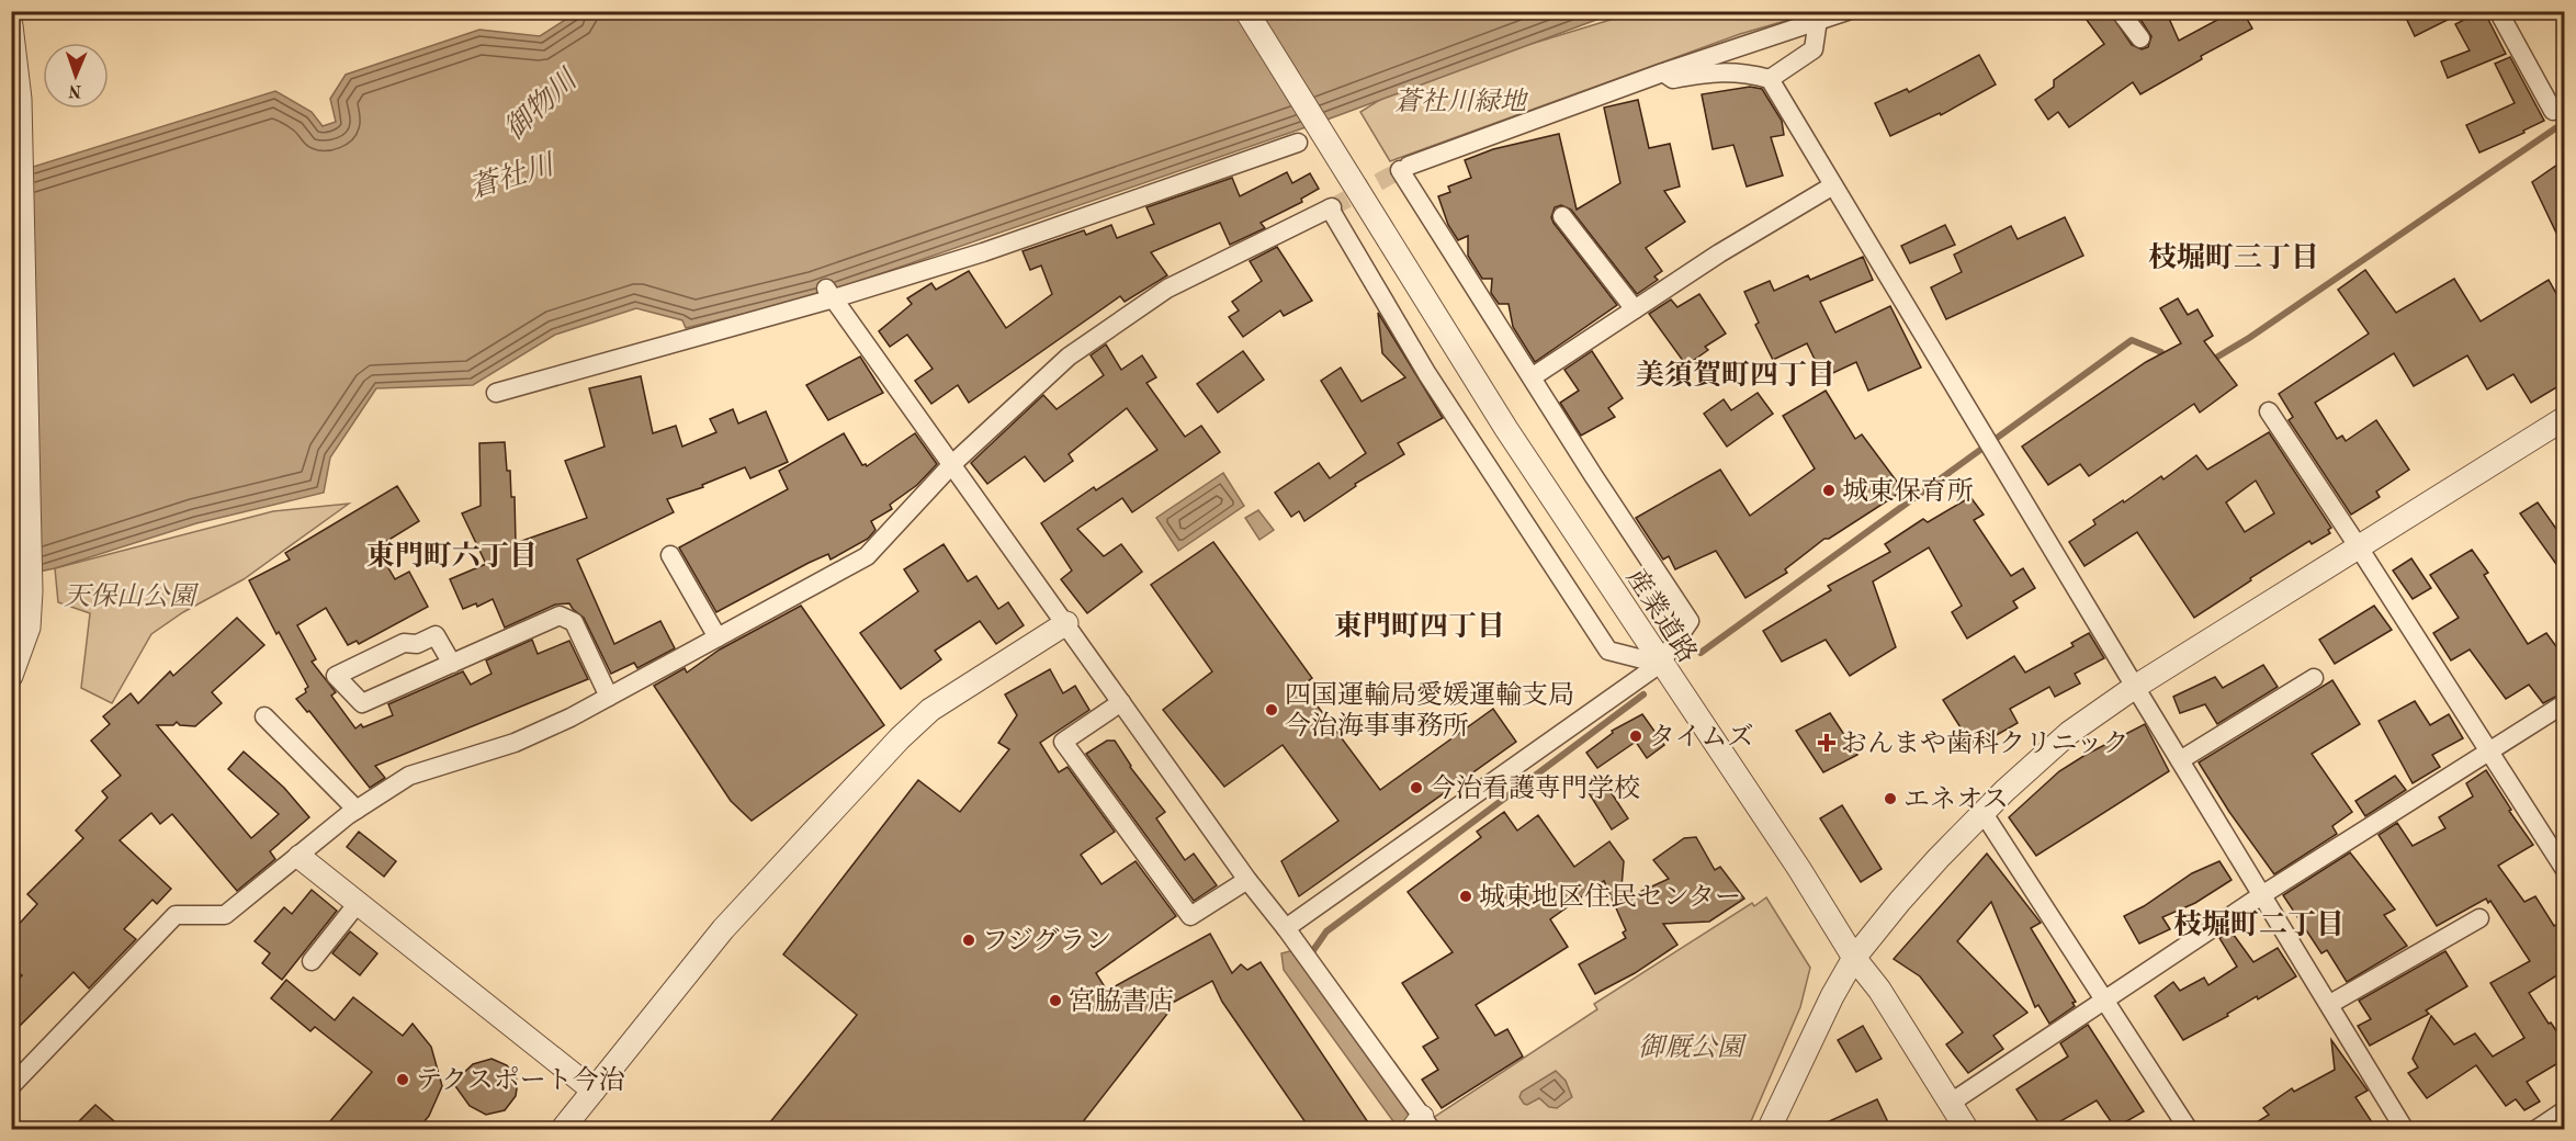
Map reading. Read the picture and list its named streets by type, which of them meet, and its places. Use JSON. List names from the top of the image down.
{
  "streets": {
    "street": ["産業道路"]
  },
  "districts": [
    "枝堀町三丁目",
    "美須賀町四丁目",
    "東門町六丁目",
    "東門町四丁目",
    "枝堀町二丁目"
  ],
  "water": ["御物川", "蒼社川"],
  "parks": ["蒼社川緑地", "天保山公園", "御厩公園"],
  "places": {
    "other": [
      "城東保育所",
      "四国運輸局愛媛運輸支局 今治海事事務所",
      "タイムズ",
      "今治看護専門学校",
      "エネオス",
      "城東地区住民センター",
      "フジグラン",
      "宮脇書店",
      "テクスポート今治"
    ],
    "health": ["おんまや歯科クリニック"]
  },
  "north": "bottom"
}
